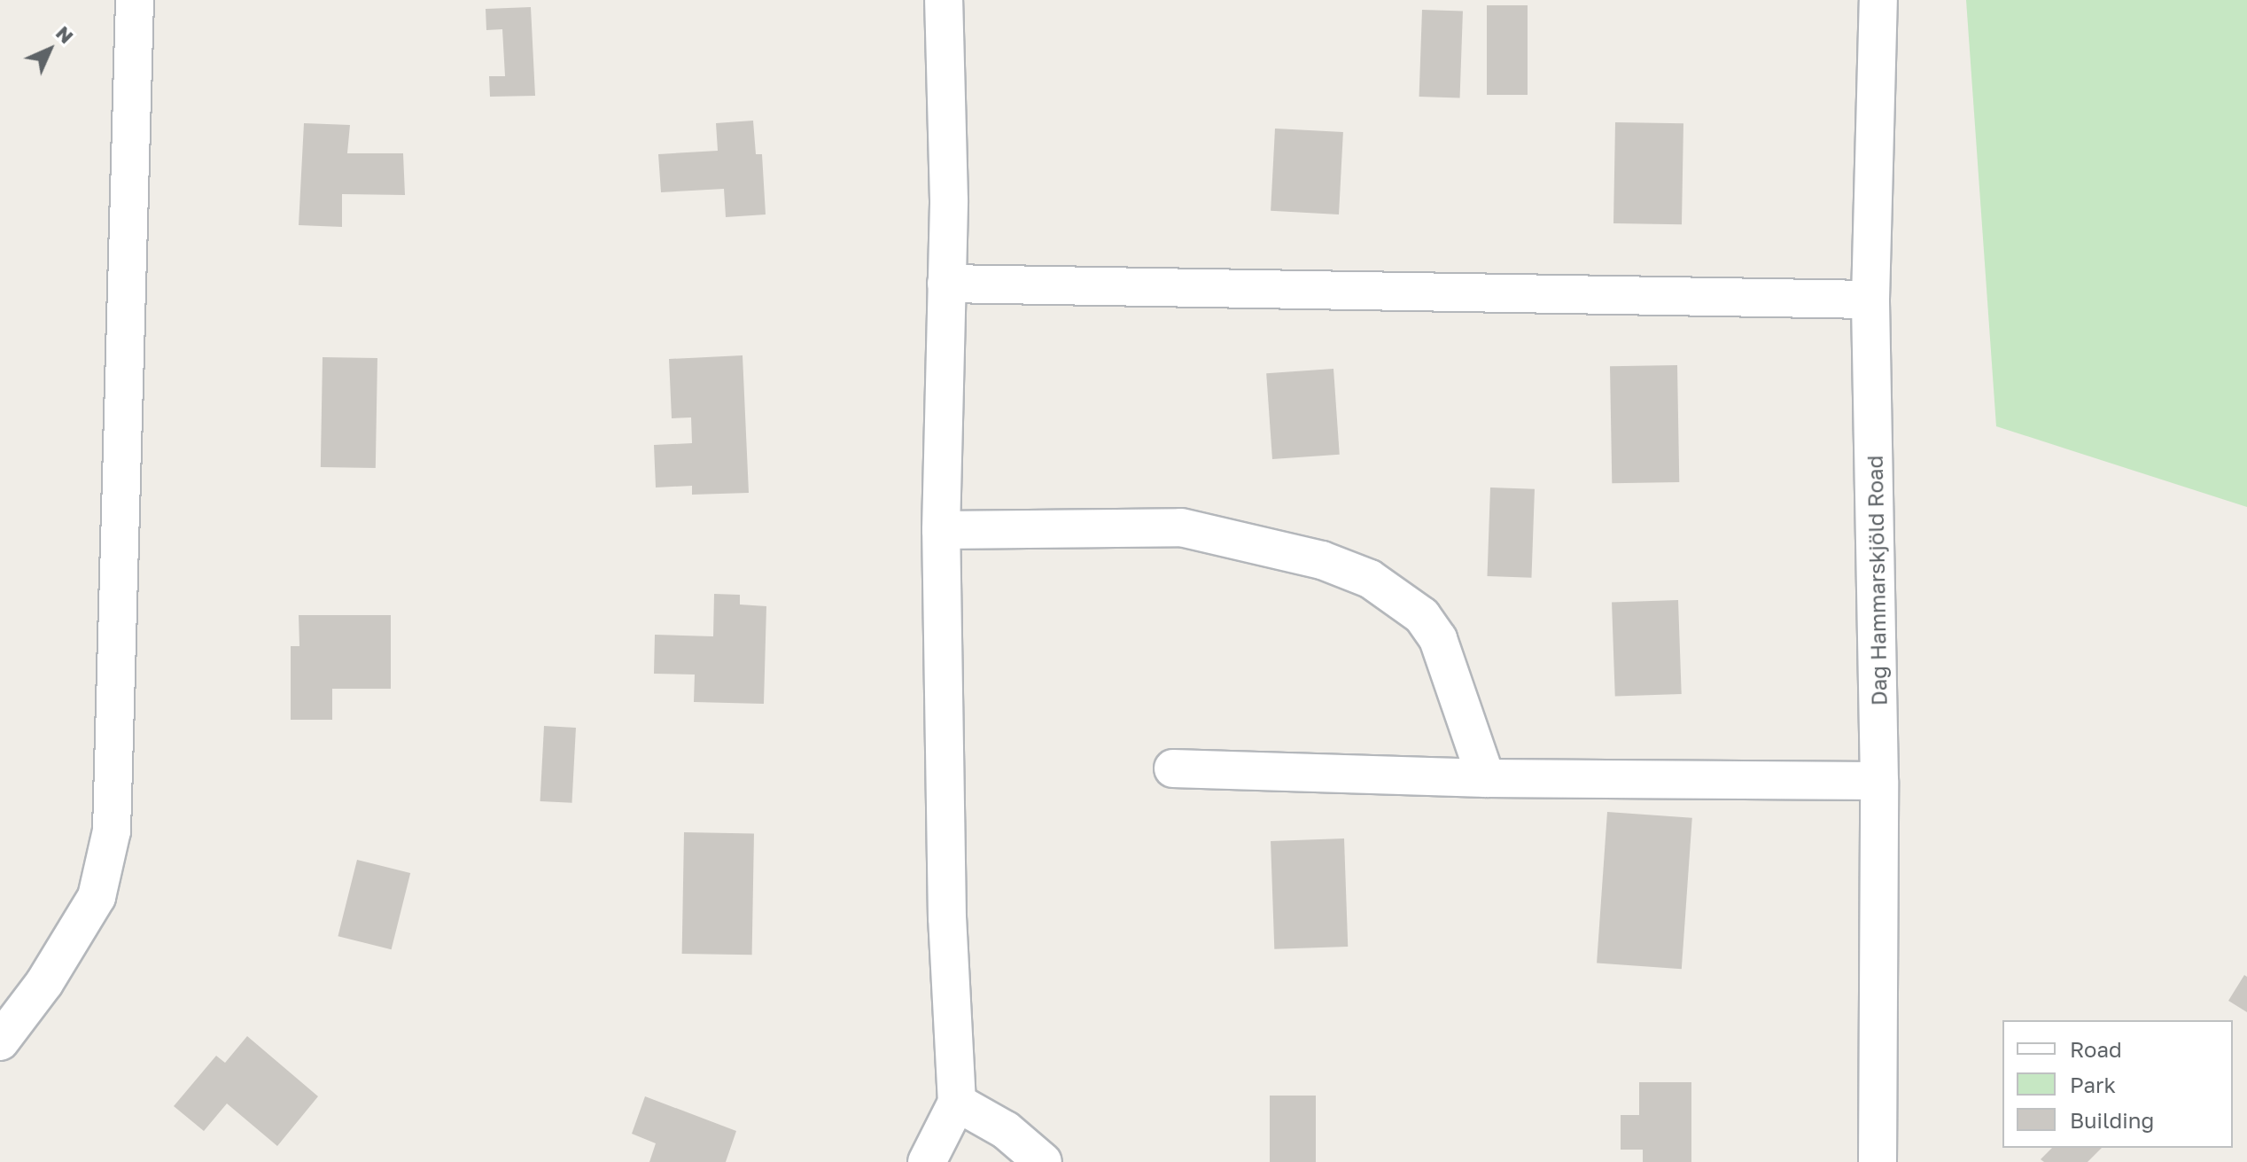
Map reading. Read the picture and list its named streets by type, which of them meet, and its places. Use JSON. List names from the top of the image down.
{
  "streets": {
    "street": ["Dag Hammarskjöld Road"]
  },
  "legend": ["Road", "Park", "Building"],
  "north": "top right"
}
